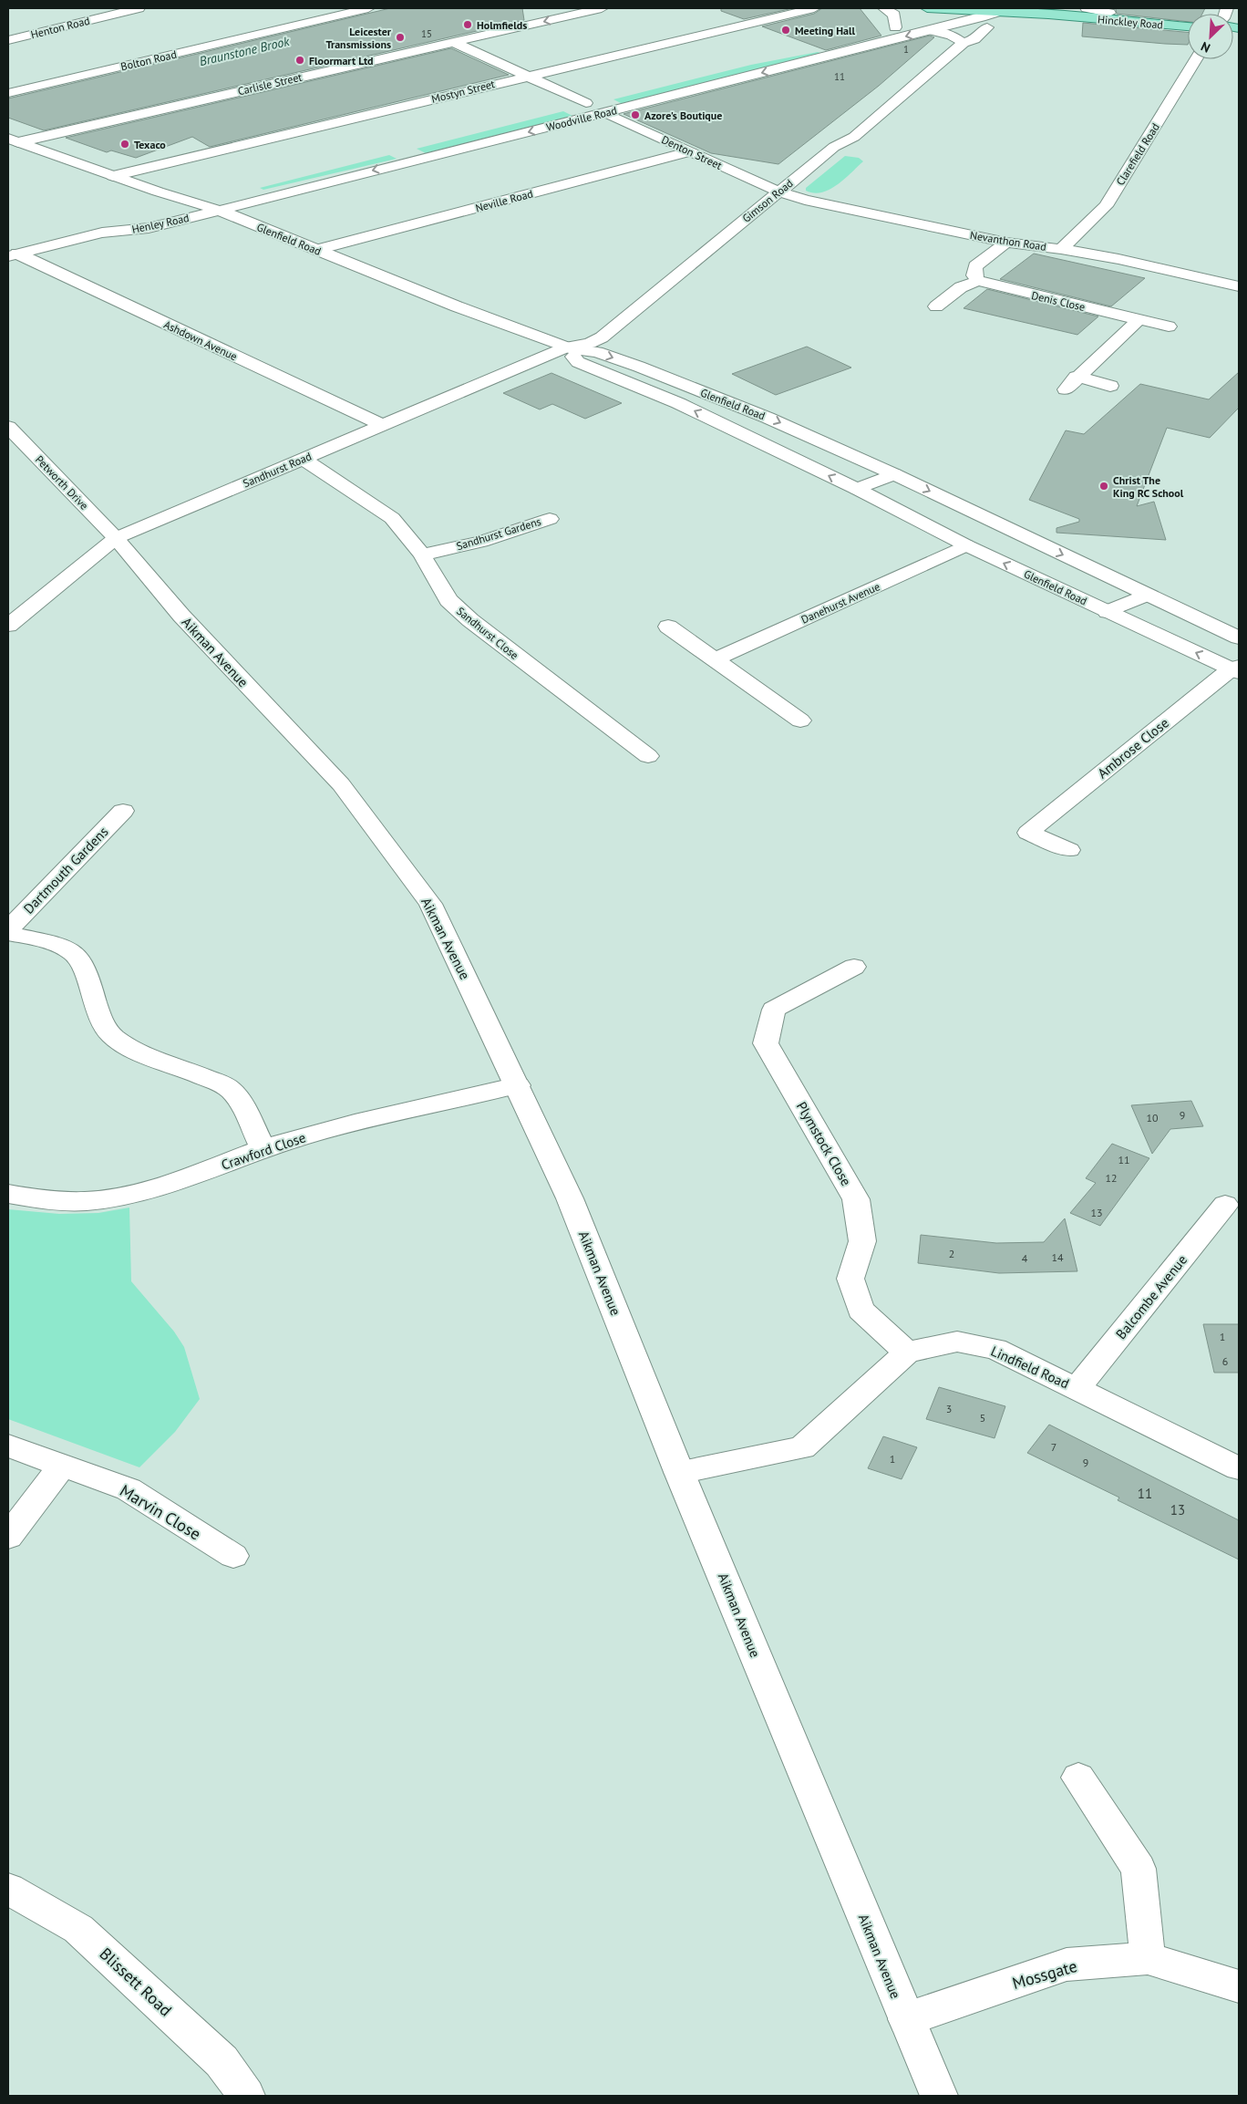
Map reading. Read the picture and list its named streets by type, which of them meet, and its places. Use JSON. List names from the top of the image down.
{
  "streets": {
    "main road": ["Hinckley Road"],
    "street": [
      "Henton Road",
      "Bolton Road",
      "Carlisle Street",
      "Mostyn Street",
      "Woodville Road",
      "Denton Street",
      "Clarefield Road",
      "Neville Road",
      "Gimson Road",
      "Henley Road",
      "Glenfield Road",
      "Nevanthon Road",
      "Denis Close",
      "Ashdown Avenue",
      "Sandhurst Road",
      "Petworth Drive",
      "Sandhurst Gardens",
      "Danehurst Avenue",
      "Sandhurst Close",
      "Aikman Avenue",
      "Ambrose Close",
      "Dartmouth Gardens",
      "Plymstock Close",
      "Crawford Close",
      "Balcombe Avenue",
      "Lindfield Road",
      "Marvin Close",
      "Mossgate",
      "Blissett Road"
    ]
  },
  "crossings": [
    ["Hinckley Road", "Woodville Road"],
    ["Carlisle Street", "Glenfield Road"],
    ["Mostyn Street", "Glenfield Road"],
    ["Woodville Road", "Denton Street"],
    ["Woodville Road", "Henley Road"],
    ["Woodville Road", "Glenfield Road"],
    ["Denton Street", "Neville Road"],
    ["Denton Street", "Gimson Road"],
    ["Denton Street", "Nevanthon Road"],
    ["Clarefield Road", "Nevanthon Road"],
    ["Neville Road", "Glenfield Road"],
    ["Gimson Road", "Glenfield Road"],
    ["Gimson Road", "Nevanthon Road"],
    ["Gimson Road", "Sandhurst Road"],
    ["Henley Road", "Glenfield Road"],
    ["Henley Road", "Ashdown Avenue"],
    ["Glenfield Road", "Sandhurst Road"],
    ["Glenfield Road", "Danehurst Avenue"],
    ["Glenfield Road", "Ambrose Close"],
    ["Ashdown Avenue", "Sandhurst Road"],
    ["Sandhurst Road", "Petworth Drive"],
    ["Sandhurst Road", "Sandhurst Close"],
    ["Sandhurst Road", "Aikman Avenue"],
    ["Petworth Drive", "Aikman Avenue"],
    ["Sandhurst Gardens", "Sandhurst Close"],
    ["Aikman Avenue", "Crawford Close"],
    ["Aikman Avenue", "Lindfield Road"],
    ["Aikman Avenue", "Mossgate"],
    ["Plymstock Close", "Lindfield Road"],
    ["Balcombe Avenue", "Lindfield Road"]
  ],
  "water": ["Braunstone Brook"],
  "places": [
    "Holmfields",
    "Meeting Hall",
    "Leicester Transmissions",
    "Floormart Ltd",
    "Azore's Boutique",
    "Texaco",
    "Christ The King RC School"
  ],
  "house_numbers": [
    "15",
    "1",
    "11",
    "9",
    "10",
    "11",
    "12",
    "13",
    "2",
    "14",
    "4",
    "1",
    "6",
    "3",
    "5",
    "7",
    "1",
    "9",
    "11",
    "13"
  ],
  "north": "bottom left"
}
